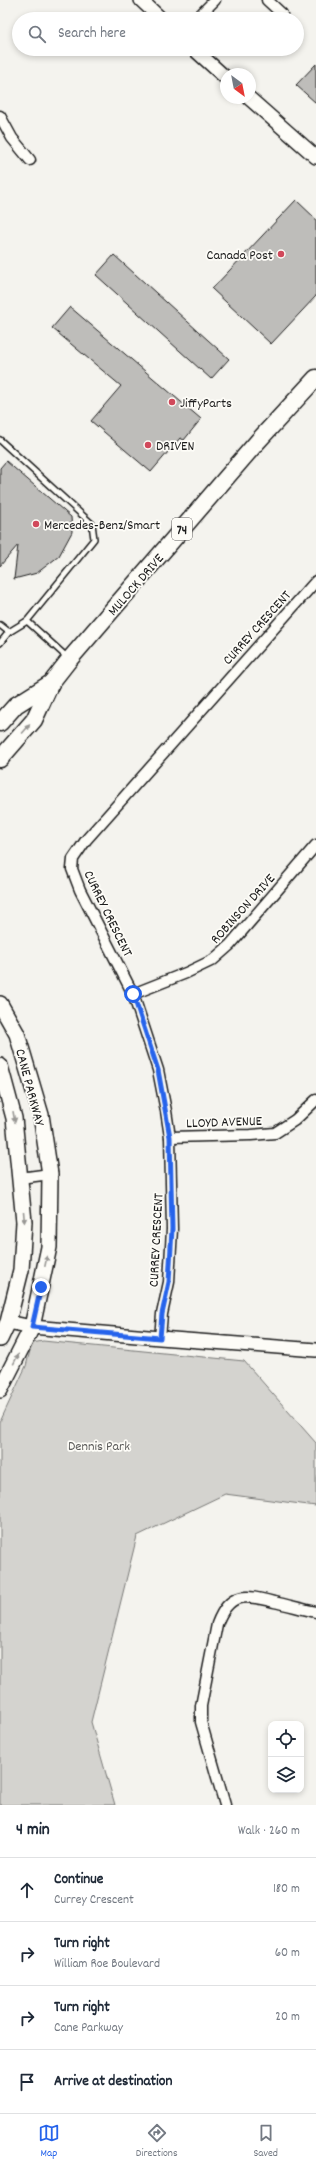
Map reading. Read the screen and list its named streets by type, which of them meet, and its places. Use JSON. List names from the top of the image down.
{
  "streets": {
    "main road": ["74", "MULOCK DRIVE", "CANE PARKWAY"],
    "street": ["CURREY CRESCENT", "ROBINSON DRIVE", "LLOYD AVENUE"]
  },
  "crossings": [
    ["CURREY CRESCENT", "ROBINSON DRIVE"],
    ["CURREY CRESCENT", "LLOYD AVENUE"]
  ],
  "parks": ["Dennis Park"],
  "places": [
    "Canada Post",
    "JiffyParts",
    "DRIVEN",
    "Mercedes-Benz/Smart"
  ],
  "north": "bottom right",
  "page": {
    "search": "Search here",
    "heading": ["4 min", "Walk · 260 m"],
    "list": [
      ["Continue", "Currey Crescent", "180 m"],
      ["Turn right", "William Roe Boulevard", "60 m"],
      ["Turn right", "Cane Parkway", "20 m"],
      "Arrive at destination"
    ],
    "nav": ["Map", "Directions", "Saved"]
  }
}
